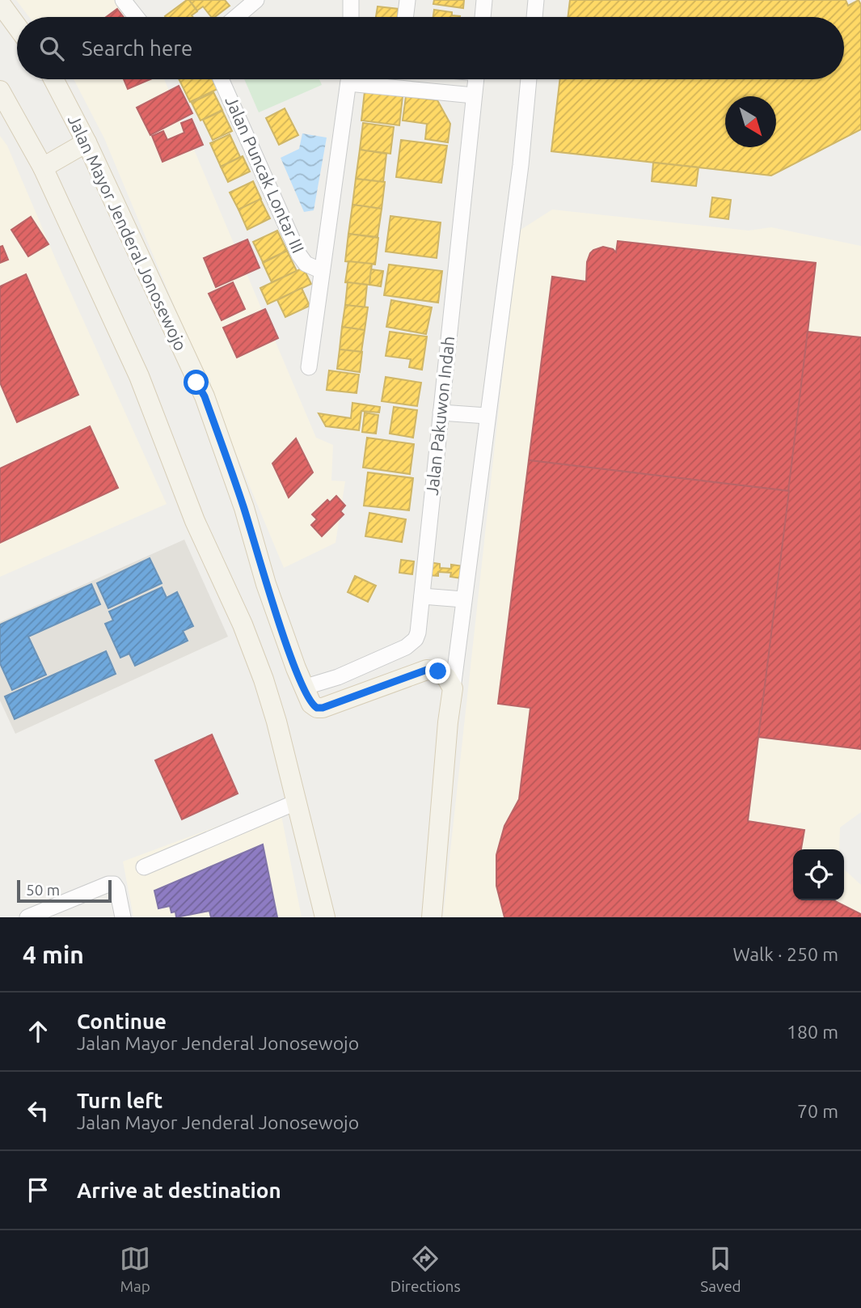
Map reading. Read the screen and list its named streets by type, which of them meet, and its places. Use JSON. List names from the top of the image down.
{
  "streets": {
    "main road": ["Jalan Mayor Jenderal Jonosewojo"],
    "street": ["Jalan Puncak Lontar III", "Jalan Pakuwon Indah"]
  },
  "crossings": [
    ["Jalan Puncak Lontar III", "Jalan Pakuwon Indah"],
    ["Jalan Mayor Jenderal Jonosewojo", "Jalan Pakuwon Indah"]
  ],
  "scale_bar": "50 m",
  "north": "bottom right",
  "page": {
    "search": "Search here",
    "scale": "50 m",
    "heading": ["4 min", "Walk · 250 m"],
    "list": [
      ["Continue", "Jalan Mayor Jenderal Jonosewojo", "180 m"],
      ["Turn left", "Jalan Mayor Jenderal Jonosewojo", "70 m"],
      "Arrive at destination"
    ],
    "nav": ["Map", "Directions", "Saved"]
  }
}
